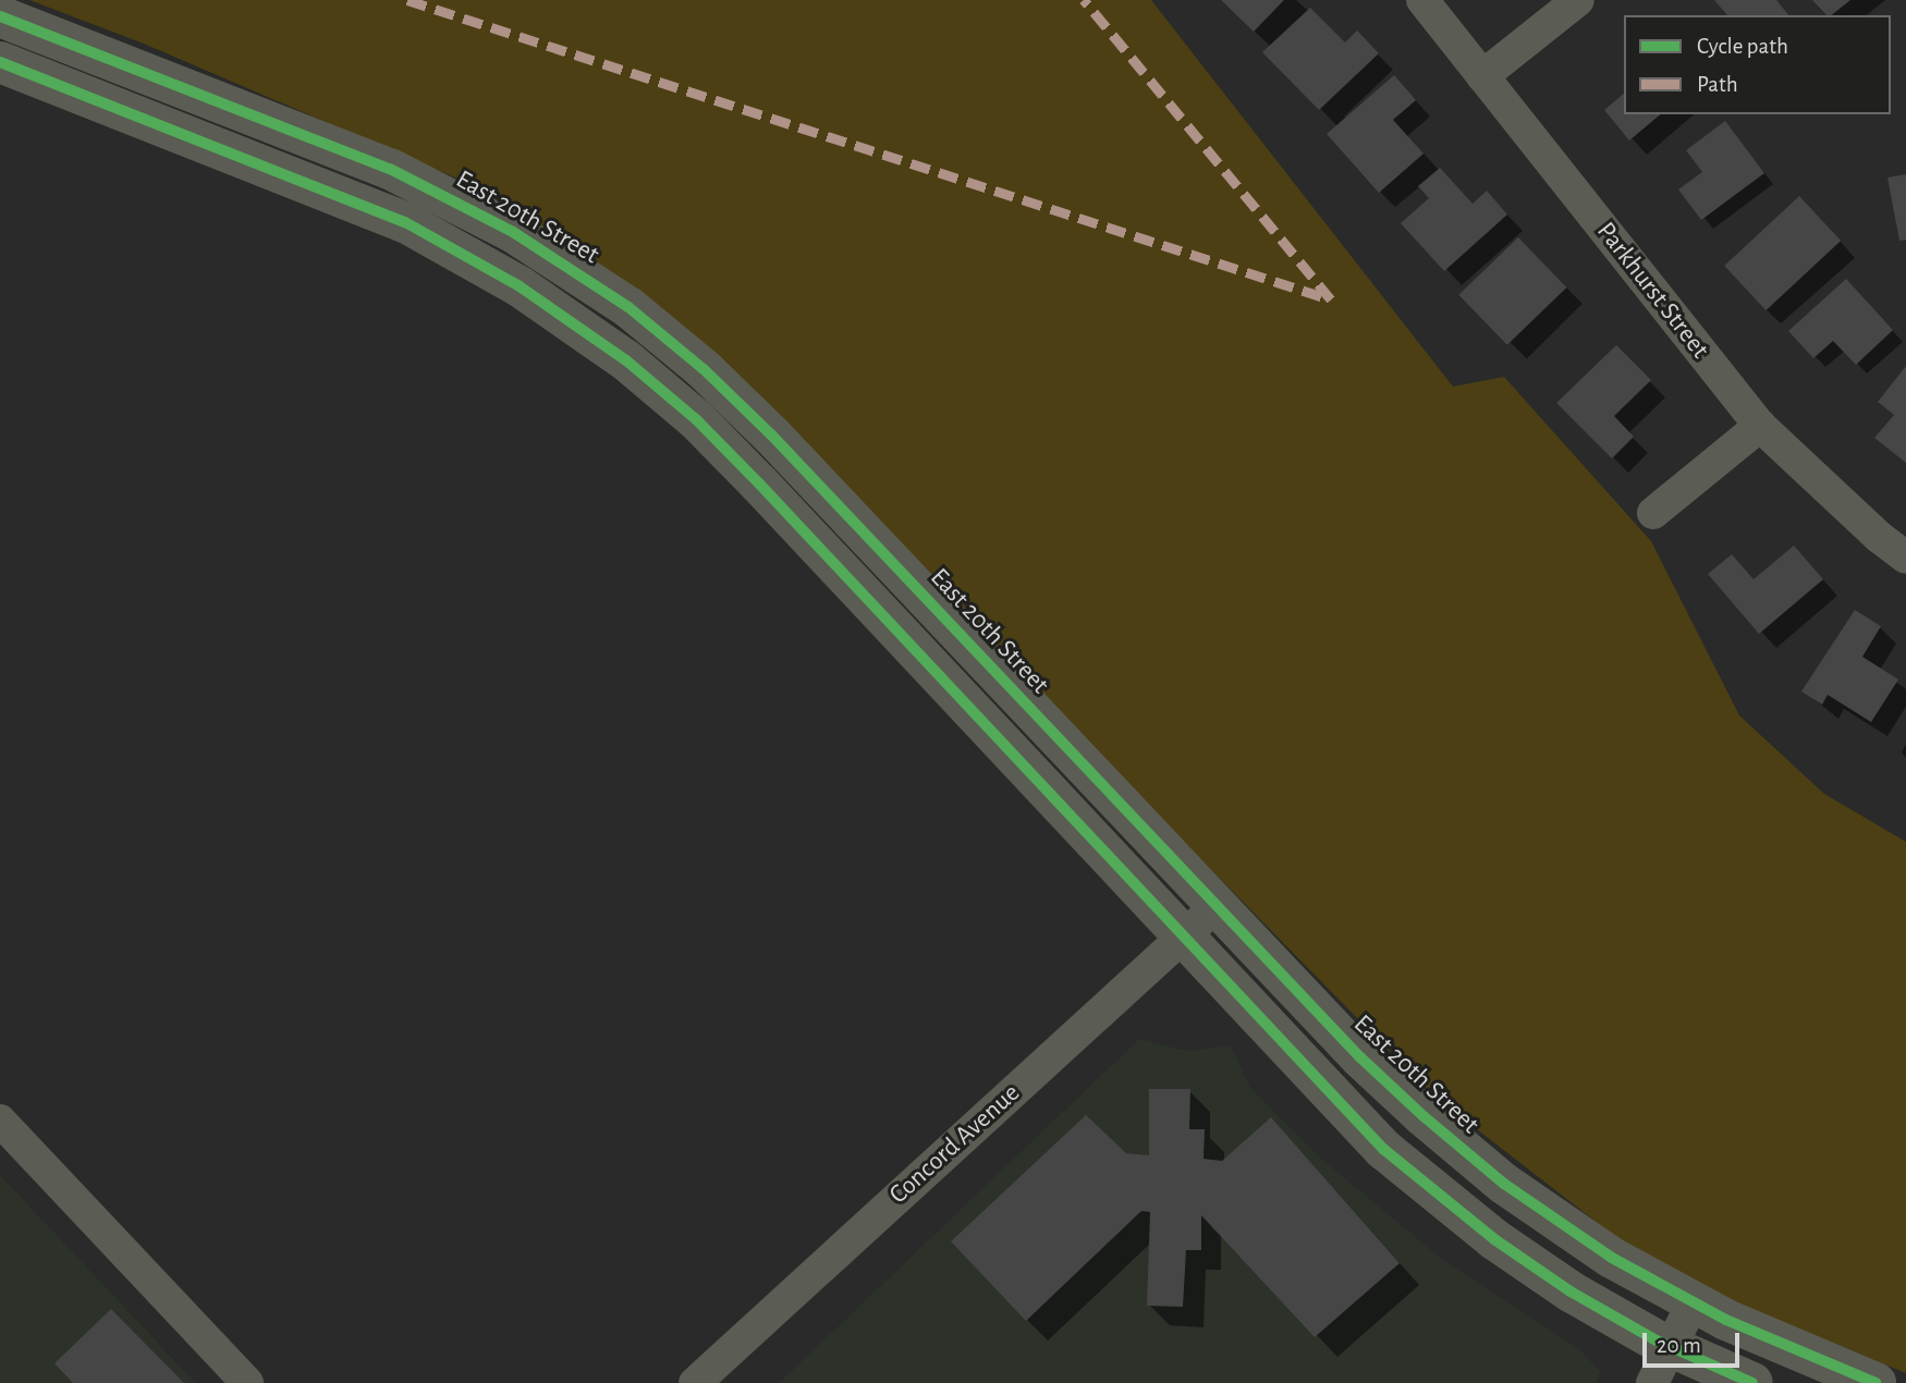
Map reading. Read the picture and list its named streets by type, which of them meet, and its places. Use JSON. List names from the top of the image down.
{
  "streets": {
    "street": ["East 20th Street", "Parkhurst Street", "Concord Avenue"]
  },
  "crossings": [
    ["East 20th Street", "Concord Avenue"]
  ],
  "legend": ["Cycle path", "Path"],
  "scale_bar": "20 m"
}
